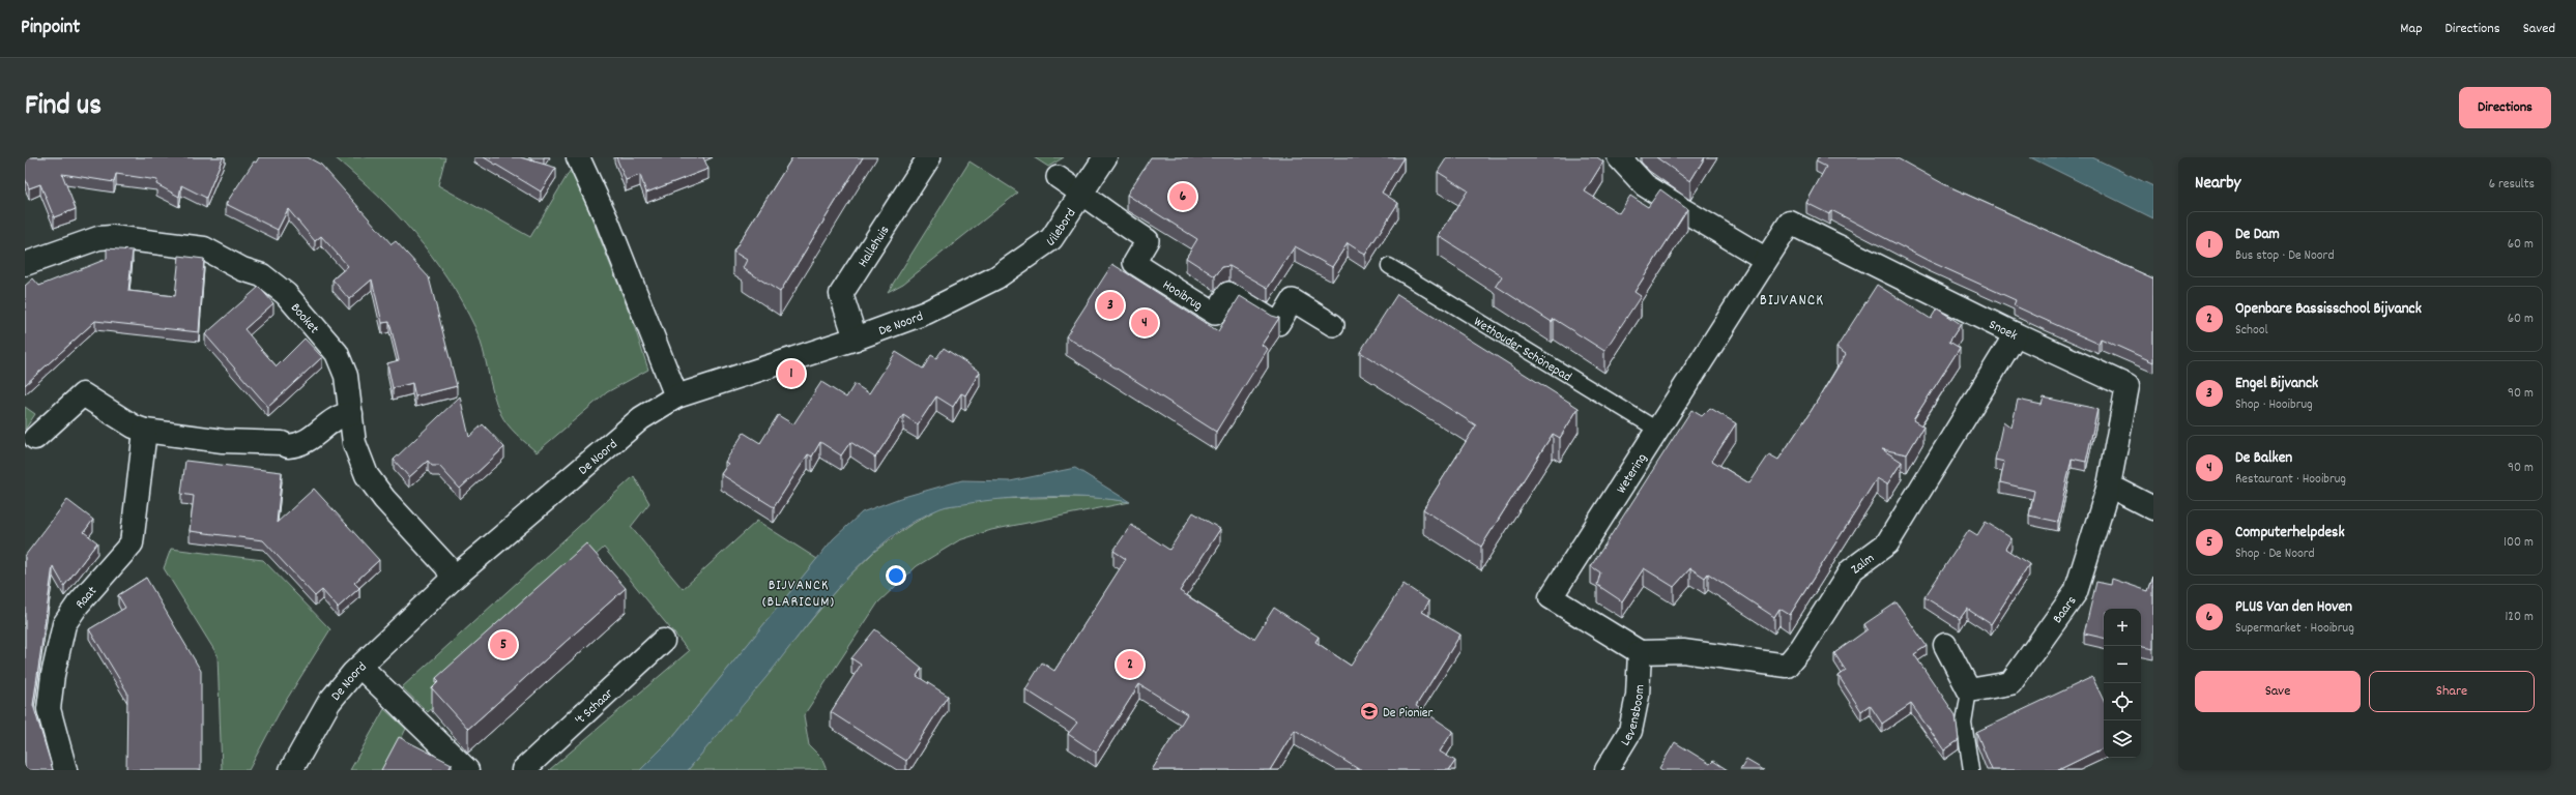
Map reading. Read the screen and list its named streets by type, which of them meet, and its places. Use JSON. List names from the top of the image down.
{
  "streets": {
    "street": [
      "Uilebord",
      "Hallehuis",
      "Hooibrug",
      "Booket",
      "De Noord",
      "Snoek",
      "Wetering",
      "Zalm",
      "Raat",
      "Baars",
      "'t Schaar",
      "Levensboom"
    ],
    "lane": ["Wethouder Schönepad"]
  },
  "crossings": [
    ["Uilebord", "Hooibrug"],
    ["Uilebord", "De Noord"],
    ["Hallehuis", "De Noord"],
    ["Booket", "De Noord"],
    ["Snoek", "Wetering"],
    ["Snoek", "Zalm"],
    ["Snoek", "Baars"],
    ["Wethouder Schönepad", "Wetering"],
    ["Wetering", "Zalm"],
    ["Wetering", "Levensboom"],
    ["Zalm", "Levensboom"]
  ],
  "districts": ["BIJVANCK", "BIJVANCK (BLARICUM)"],
  "places": {
    "school or university": ["De Pionier"]
  },
  "page": {
    "header": "Pinpoint",
    "nav": ["Map", "Directions", "Saved"],
    "title": "Find us",
    "buttons": [
      "Directions",
      ["Save", "Share"]
    ],
    "heading": ["Nearby", "6 results"],
    "pins": [
      "6",
      "3",
      "4",
      "1",
      "5",
      "2"
    ],
    "list": [
      {
        "mark": "1",
        "name": "De Dam",
        "note": "Bus stop · De Noord",
        "value": "60 m"
      },
      {
        "mark": "2",
        "name": "Openbare Bassisschool Bijvanck",
        "note": "School",
        "value": "60 m"
      },
      {
        "mark": "3",
        "name": "Engel Bijvanck",
        "note": "Shop · Hooibrug",
        "value": "90 m"
      },
      {
        "mark": "4",
        "name": "De Balken",
        "note": "Restaurant · Hooibrug",
        "value": "90 m"
      },
      {
        "mark": "5",
        "name": "Computerhelpdesk",
        "note": "Shop · De Noord",
        "value": "100 m"
      },
      {
        "mark": "6",
        "name": "PLUS Van den Hoven",
        "note": "Supermarket · Hooibrug",
        "value": "120 m"
      }
    ],
    "map_buttons": ["+", "−"]
  }
}
